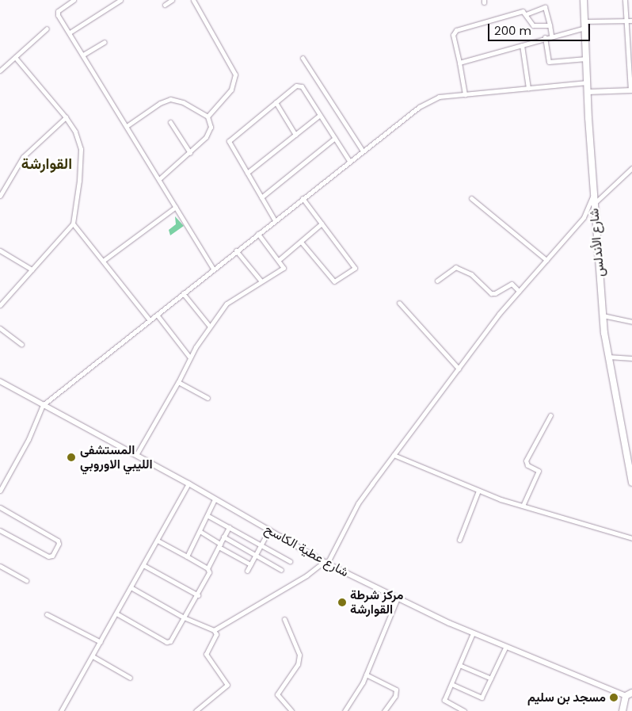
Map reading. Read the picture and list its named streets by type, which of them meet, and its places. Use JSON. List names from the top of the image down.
{
  "streets": {
    "main road": ["شارع الأندلس"],
    "street": ["شارع عطية الكاسح"]
  },
  "districts": ["القوارشة"],
  "places": ["المستشفی الليبي الاوروبي", "مركز شرطة القوارشة", "مسجد بن سليم"],
  "scale_bar": "200 m"
}
